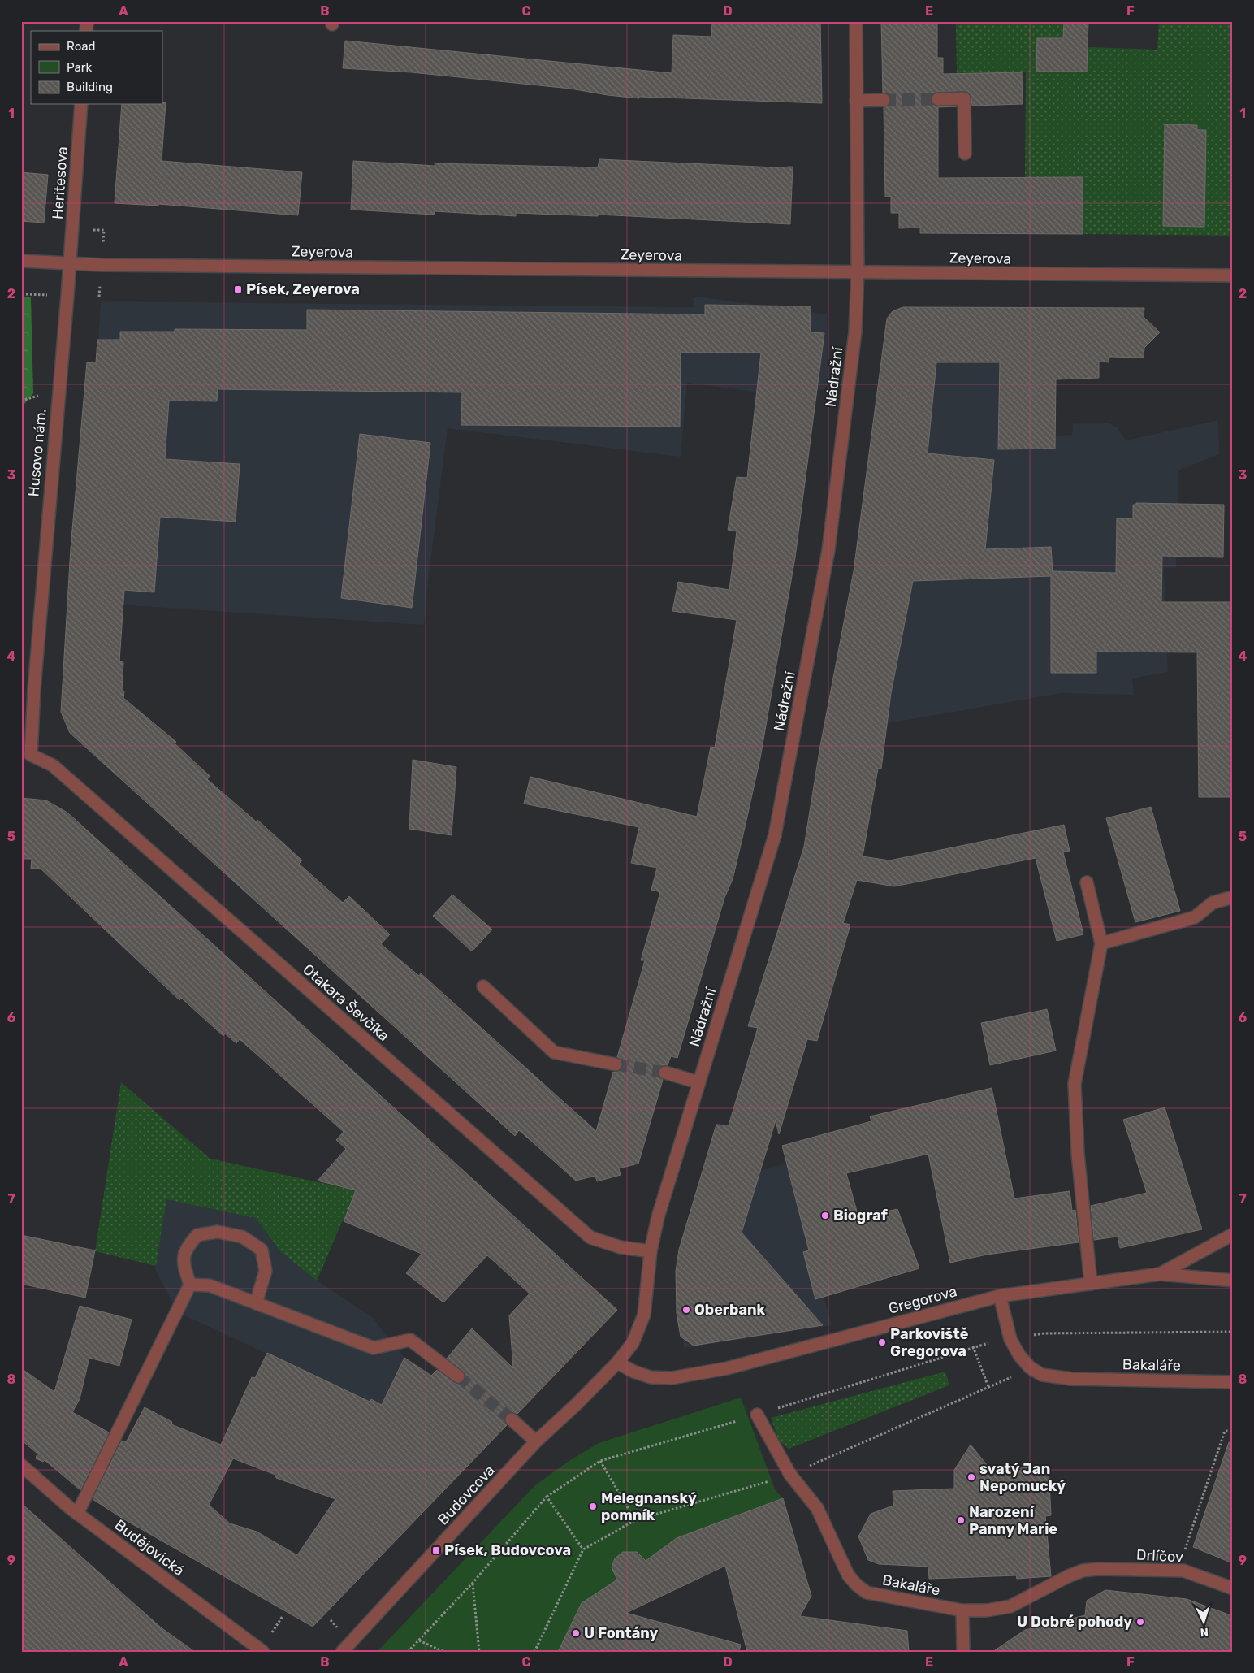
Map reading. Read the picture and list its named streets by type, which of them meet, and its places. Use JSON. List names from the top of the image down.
{
  "streets": {
    "street": [
      "Heritesova",
      "Zeyerova",
      "Nádražní",
      "Husovo nám.",
      "Otakara Ševčíka",
      "Gregorova",
      "Bakaláře",
      "Budovcova",
      "Budějovická",
      "Drlíčov"
    ]
  },
  "crossings": [
    ["Heritesova", "Zeyerova"],
    ["Heritesova", "Husovo nám."],
    ["Zeyerova", "Nádražní"],
    ["Zeyerova", "Husovo nám."],
    ["Nádražní", "Otakara Ševčíka"],
    ["Nádražní", "Gregorova"],
    ["Nádražní", "Budovcova"],
    ["Husovo nám.", "Otakara Ševčíka"],
    ["Gregorova", "Bakaláře"],
    ["Gregorova", "Budovcova"],
    ["Bakaláře", "Drlíčov"]
  ],
  "places": {
    "transit": ["Písek, Zeyerova", "Písek, Budovcova"],
    "other": [
      "Biograf",
      "Oberbank",
      "Parkoviště Gregorova",
      "svatý Jan Nepomucký",
      "Melegnanský pomník",
      "Narození Panny Marie",
      "U Dobré pohody",
      "U Fontány"
    ]
  },
  "legend": ["Road", "Park", "Building"],
  "north": "bottom",
  "grid": {
    "columns": [
      "A",
      "B",
      "C",
      "D",
      "E",
      "F"
    ],
    "rows": [
      "1",
      "2",
      "3",
      "4",
      "5",
      "6",
      "7",
      "8",
      "9"
    ]
  }
}
